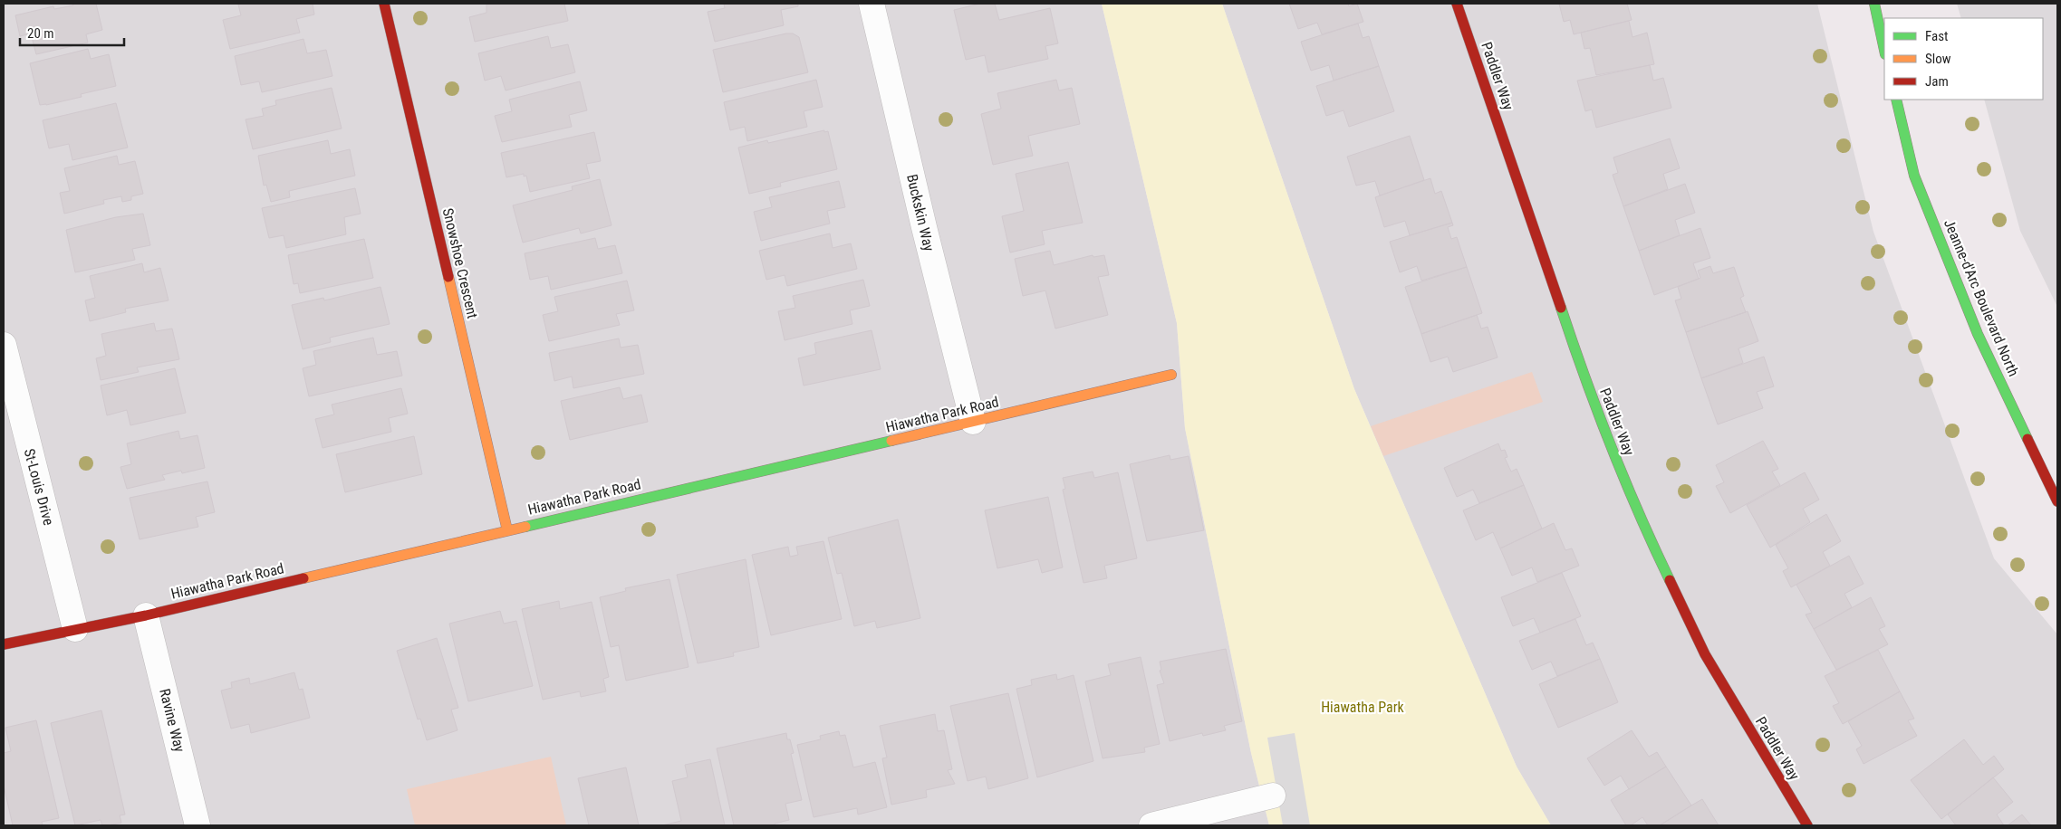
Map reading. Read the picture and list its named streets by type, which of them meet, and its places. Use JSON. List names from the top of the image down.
{
  "streets": {
    "street": [
      "Paddler Way",
      "Buckskin Way",
      "Snowshoe Crescent",
      "Jeanne-d'Arc Boulevard North",
      "Hiawatha Park Road",
      "St-Louis Drive",
      "Ravine Way"
    ]
  },
  "crossings": [
    ["Buckskin Way", "Hiawatha Park Road"],
    ["Snowshoe Crescent", "Hiawatha Park Road"],
    ["Hiawatha Park Road", "St-Louis Drive"],
    ["Hiawatha Park Road", "Ravine Way"]
  ],
  "parks": ["Hiawatha Park"],
  "legend": ["Fast", "Slow", "Jam"],
  "scale_bar": "20 m"
}
